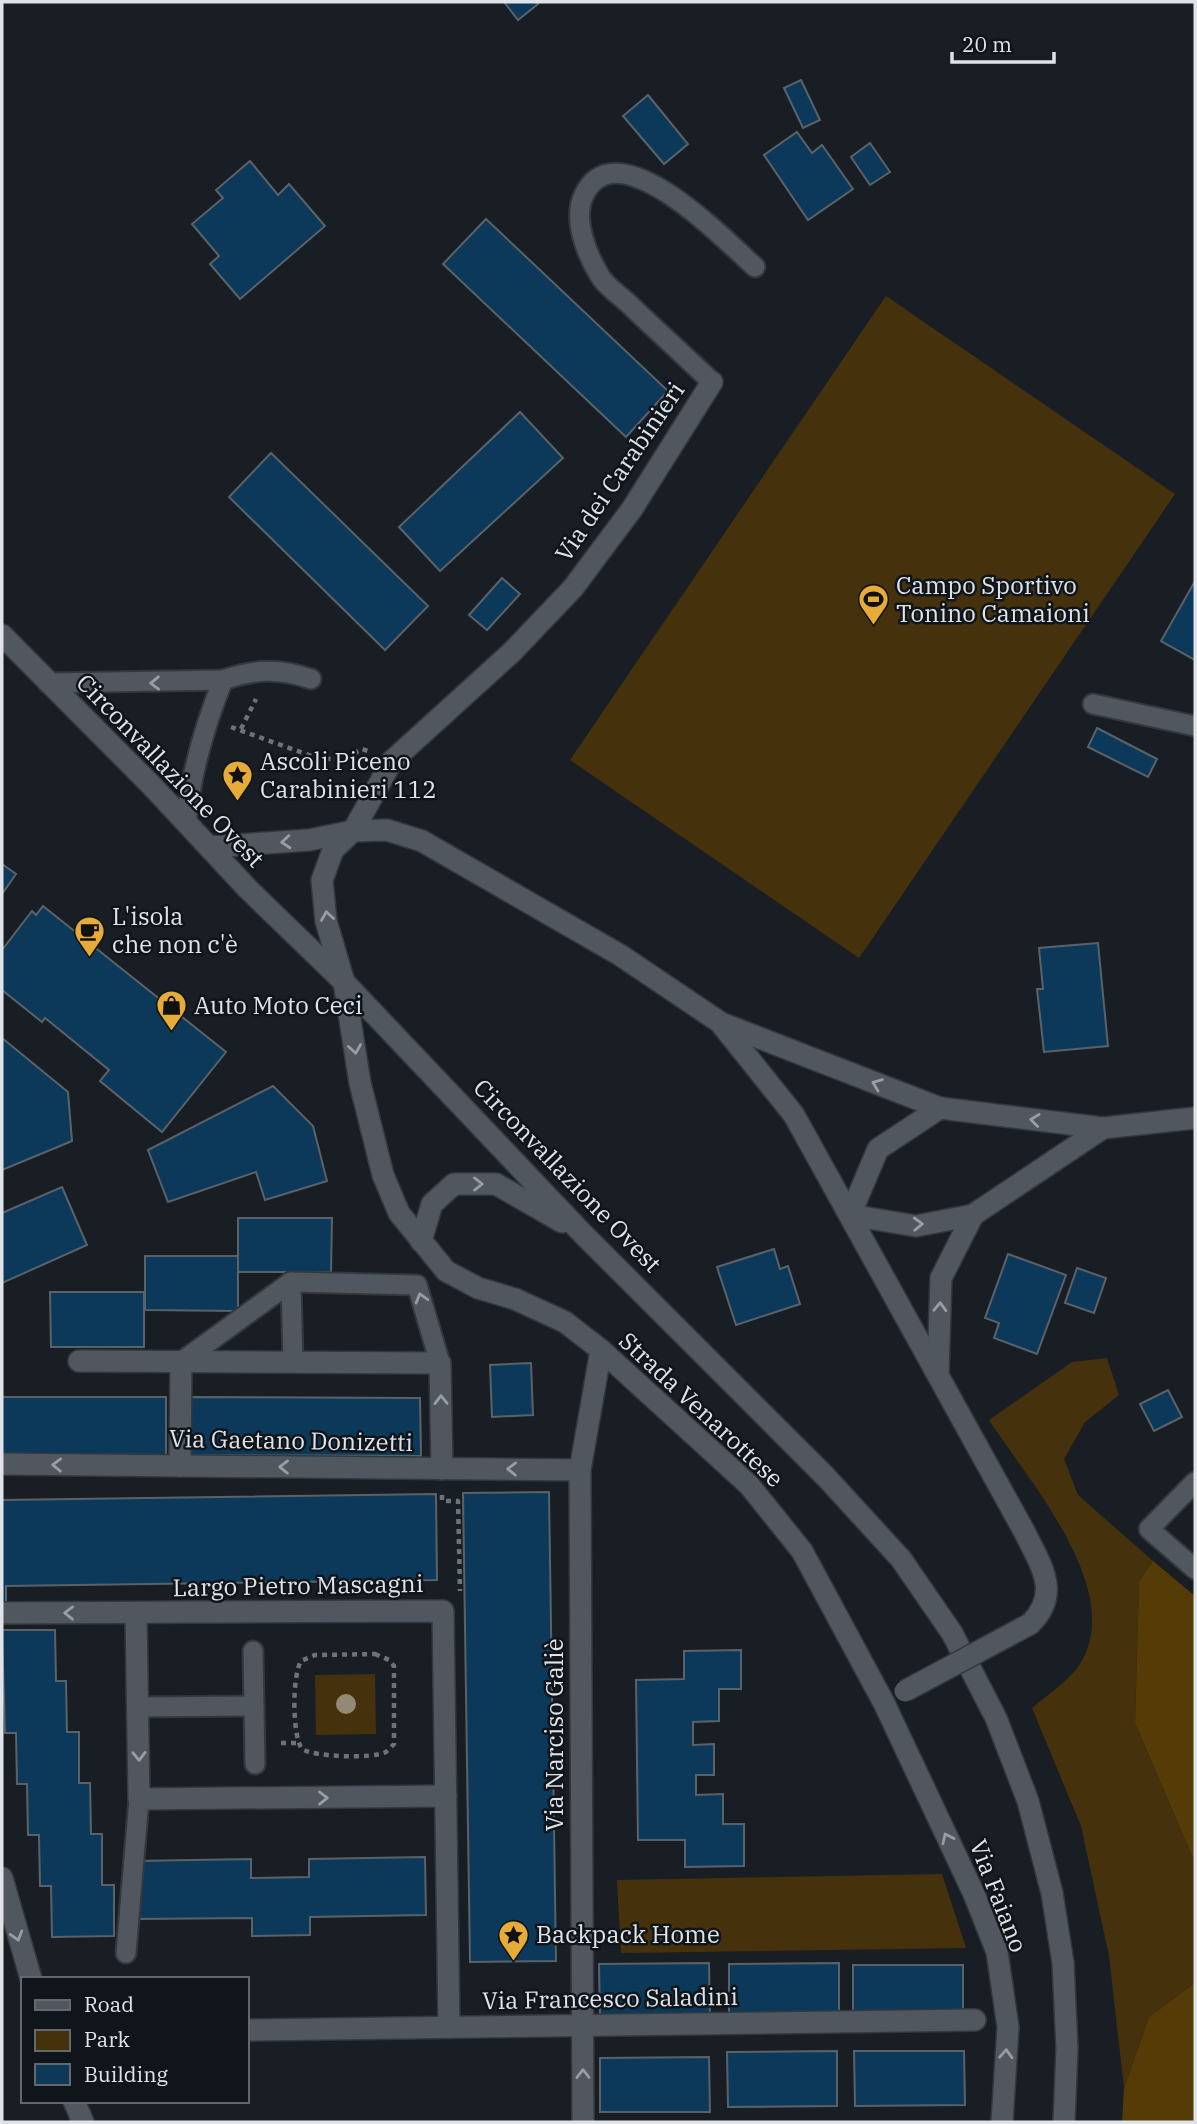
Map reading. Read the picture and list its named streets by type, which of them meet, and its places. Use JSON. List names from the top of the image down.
{
  "streets": {
    "main road": [
      "Via dei Carabinieri",
      "Circonvallazione Ovest",
      "Strada Venarottese",
      "Via Gaetano Donizetti",
      "Largo Pietro Mascagni",
      "Via Narciso Galiè",
      "Via Faiano",
      "Via Francesco Saladini"
    ]
  },
  "crossings": [
    ["Via dei Carabinieri", "Strada Venarottese"],
    ["Circonvallazione Ovest", "Strada Venarottese"],
    ["Strada Venarottese", "Via Narciso Galiè"],
    ["Strada Venarottese", "Via Faiano"],
    ["Via Gaetano Donizetti", "Via Narciso Galiè"],
    ["Largo Pietro Mascagni", "Via Francesco Saladini"],
    ["Via Narciso Galiè", "Via Francesco Saladini"]
  ],
  "one_way": ["Via Faiano"],
  "places": {
    "sports": ["Campo Sportivo Tonino Camaioni"],
    "place": ["Ascoli Piceno Carabinieri 112", "Backpack Home"],
    "cafe": ["L'isola che non c'è"],
    "shop": ["Auto Moto Ceci"]
  },
  "legend": ["Road", "Park", "Building"],
  "scale_bar": "20 m"
}
